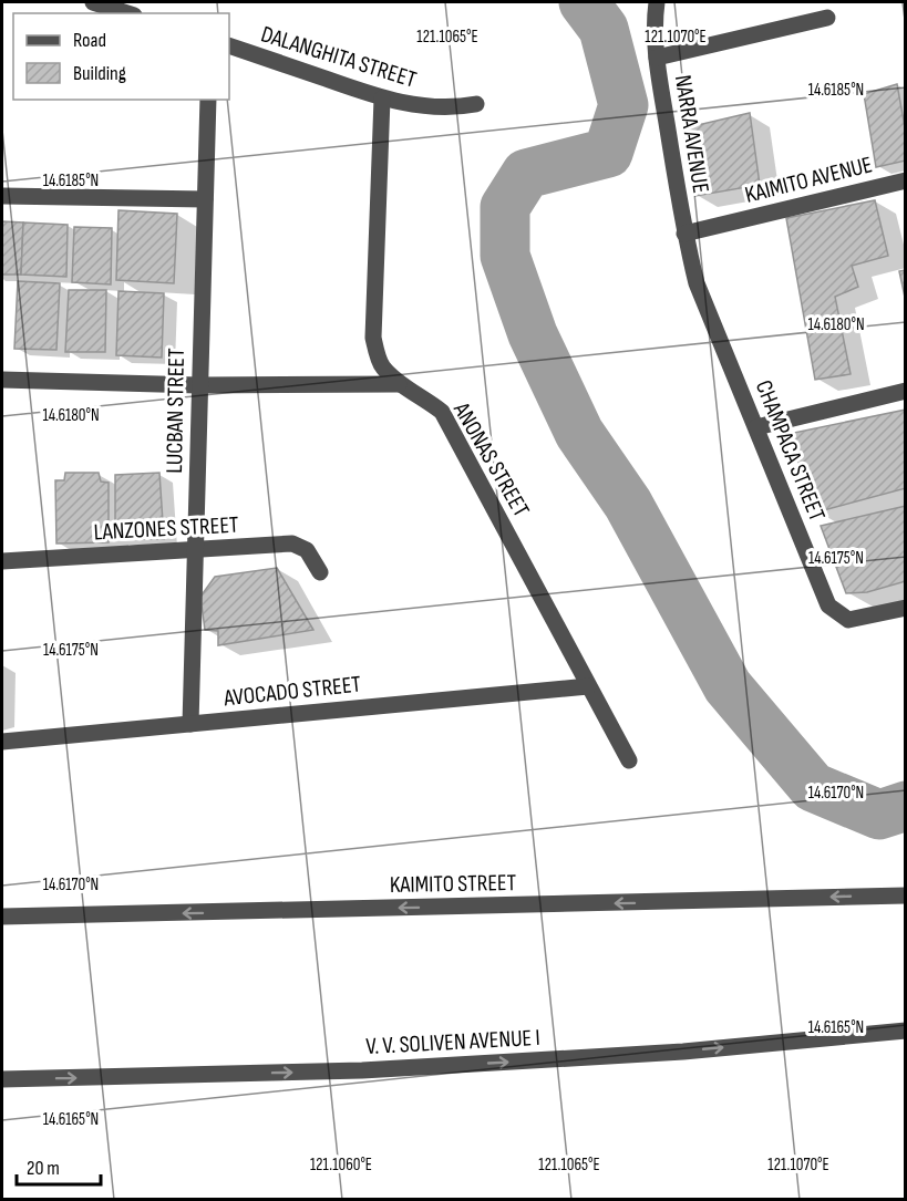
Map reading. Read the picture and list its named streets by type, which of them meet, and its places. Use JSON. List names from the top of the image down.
{
  "streets": {
    "street": [
      "DALANGHITA STREET",
      "NARRA AVENUE",
      "KAIMITO AVENUE",
      "LUCBAN STREET",
      "CHAMPACA STREET",
      "ANONAS STREET",
      "LANZONES STREET",
      "AVOCADO STREET",
      "KAIMITO STREET",
      "V. V. SOLIVEN AVENUE I"
    ]
  },
  "crossings": [
    ["DALANGHITA STREET", "ANONAS STREET"],
    ["NARRA AVENUE", "KAIMITO AVENUE"],
    ["NARRA AVENUE", "CHAMPACA STREET"],
    ["KAIMITO AVENUE", "CHAMPACA STREET"],
    ["LUCBAN STREET", "LANZONES STREET"],
    ["LUCBAN STREET", "AVOCADO STREET"],
    ["ANONAS STREET", "AVOCADO STREET"]
  ],
  "one_way": ["KAIMITO STREET", "V. V. SOLIVEN AVENUE I"],
  "legend": ["Road", "Building"],
  "scale_bar": "20 m",
  "coordinates": [
    "121.1065°E",
    "121.1070°E",
    "14.6185°N",
    "14.6180°N",
    "14.6175°N",
    "14.6170°N",
    "14.6165°N",
    "121.1060°E"
  ]
}
